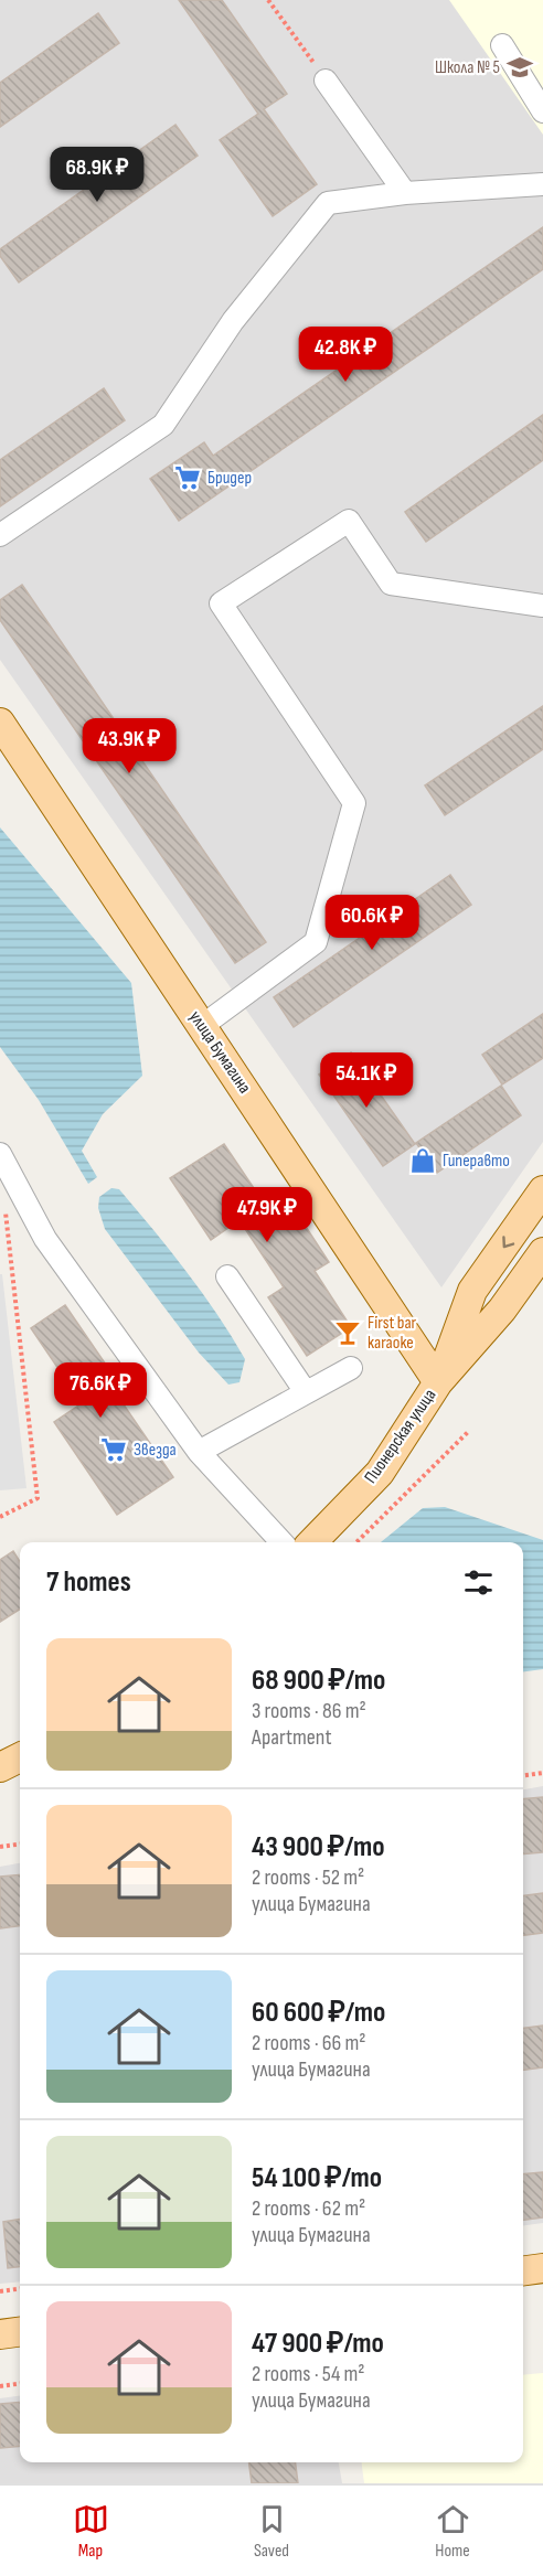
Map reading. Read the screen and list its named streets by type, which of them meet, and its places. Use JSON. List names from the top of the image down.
{
  "streets": {
    "main road": ["улица Бумагина", "Пионерская улица"]
  },
  "crossings": [
    ["улица Бумагина", "Пионерская улица"]
  ],
  "places": {
    "school or university": ["Школа № 5"],
    "supermarket": ["Бридер", "Звезда"],
    "shop": ["Гиперавто"],
    "bar": ["First bar karaoke"]
  },
  "page": {
    "price": [
      "68.9K ₽",
      "42.8K ₽",
      "43.9K ₽",
      "60.6K ₽",
      "54.1K ₽",
      "47.9K ₽",
      "76.6K ₽"
    ],
    "heading": "7 homes",
    "list": [
      {
        "name": "68 900 ₽/mo",
        "note": "3 rooms · 86 m² · Apartment"
      },
      {
        "name": "43 900 ₽/mo",
        "note": "2 rooms · 52 m² · улица Бумагина"
      },
      {
        "name": "60 600 ₽/mo",
        "note": "2 rooms · 66 m² · улица Бумагина"
      },
      {
        "name": "54 100 ₽/mo",
        "note": "2 rooms · 62 m² · улица Бумагина"
      },
      {
        "name": "47 900 ₽/mo",
        "note": "2 rooms · 54 m² · улица Бумагина"
      }
    ],
    "tabs": ["Map", "Saved", "Home"]
  }
}
